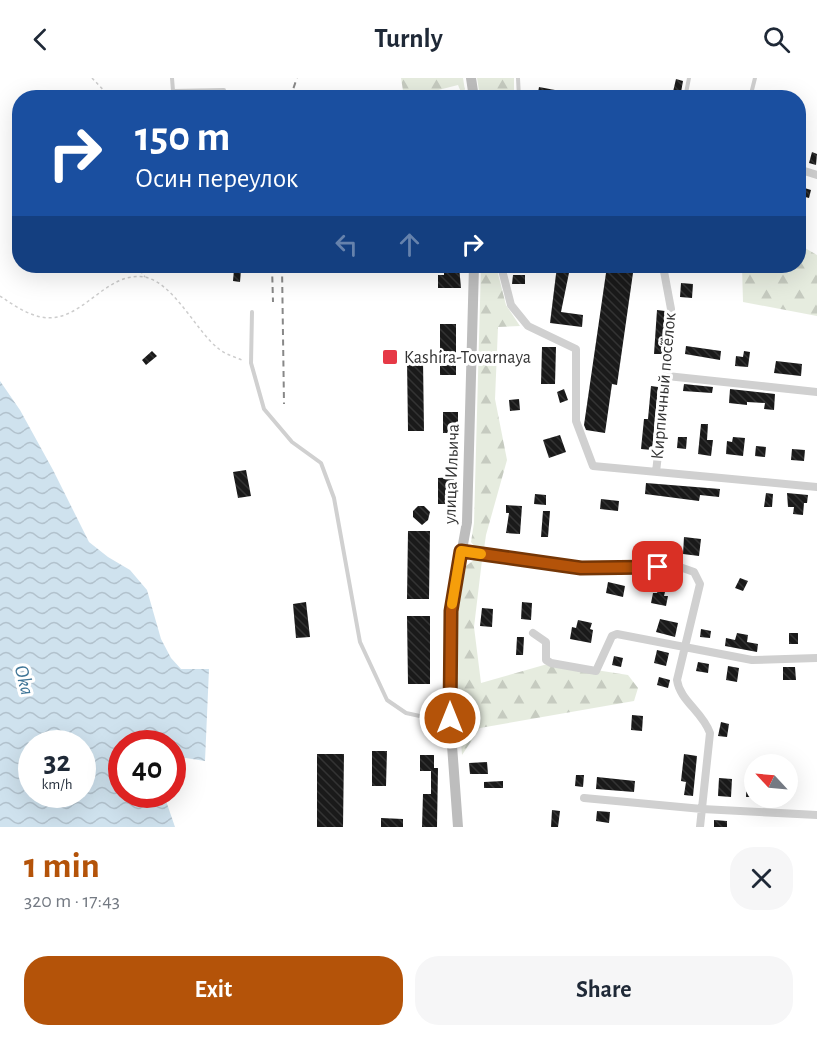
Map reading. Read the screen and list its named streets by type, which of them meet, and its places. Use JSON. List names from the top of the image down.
{
  "streets": {
    "street": ["Кирпичный посёлок", "улица Ильича"]
  },
  "water": ["Oka"],
  "places": {
    "transit": ["Kashira-Tovarnaya"]
  },
  "north": "top left",
  "page": {
    "header": "Turnly",
    "turn": ["150 m", "Осин переулок"],
    "speed": "32 km/h",
    "limit": "40",
    "heading": ["1 min", "320 m · 17:43"],
    "buttons": ["Exit", "Share"]
  }
}
